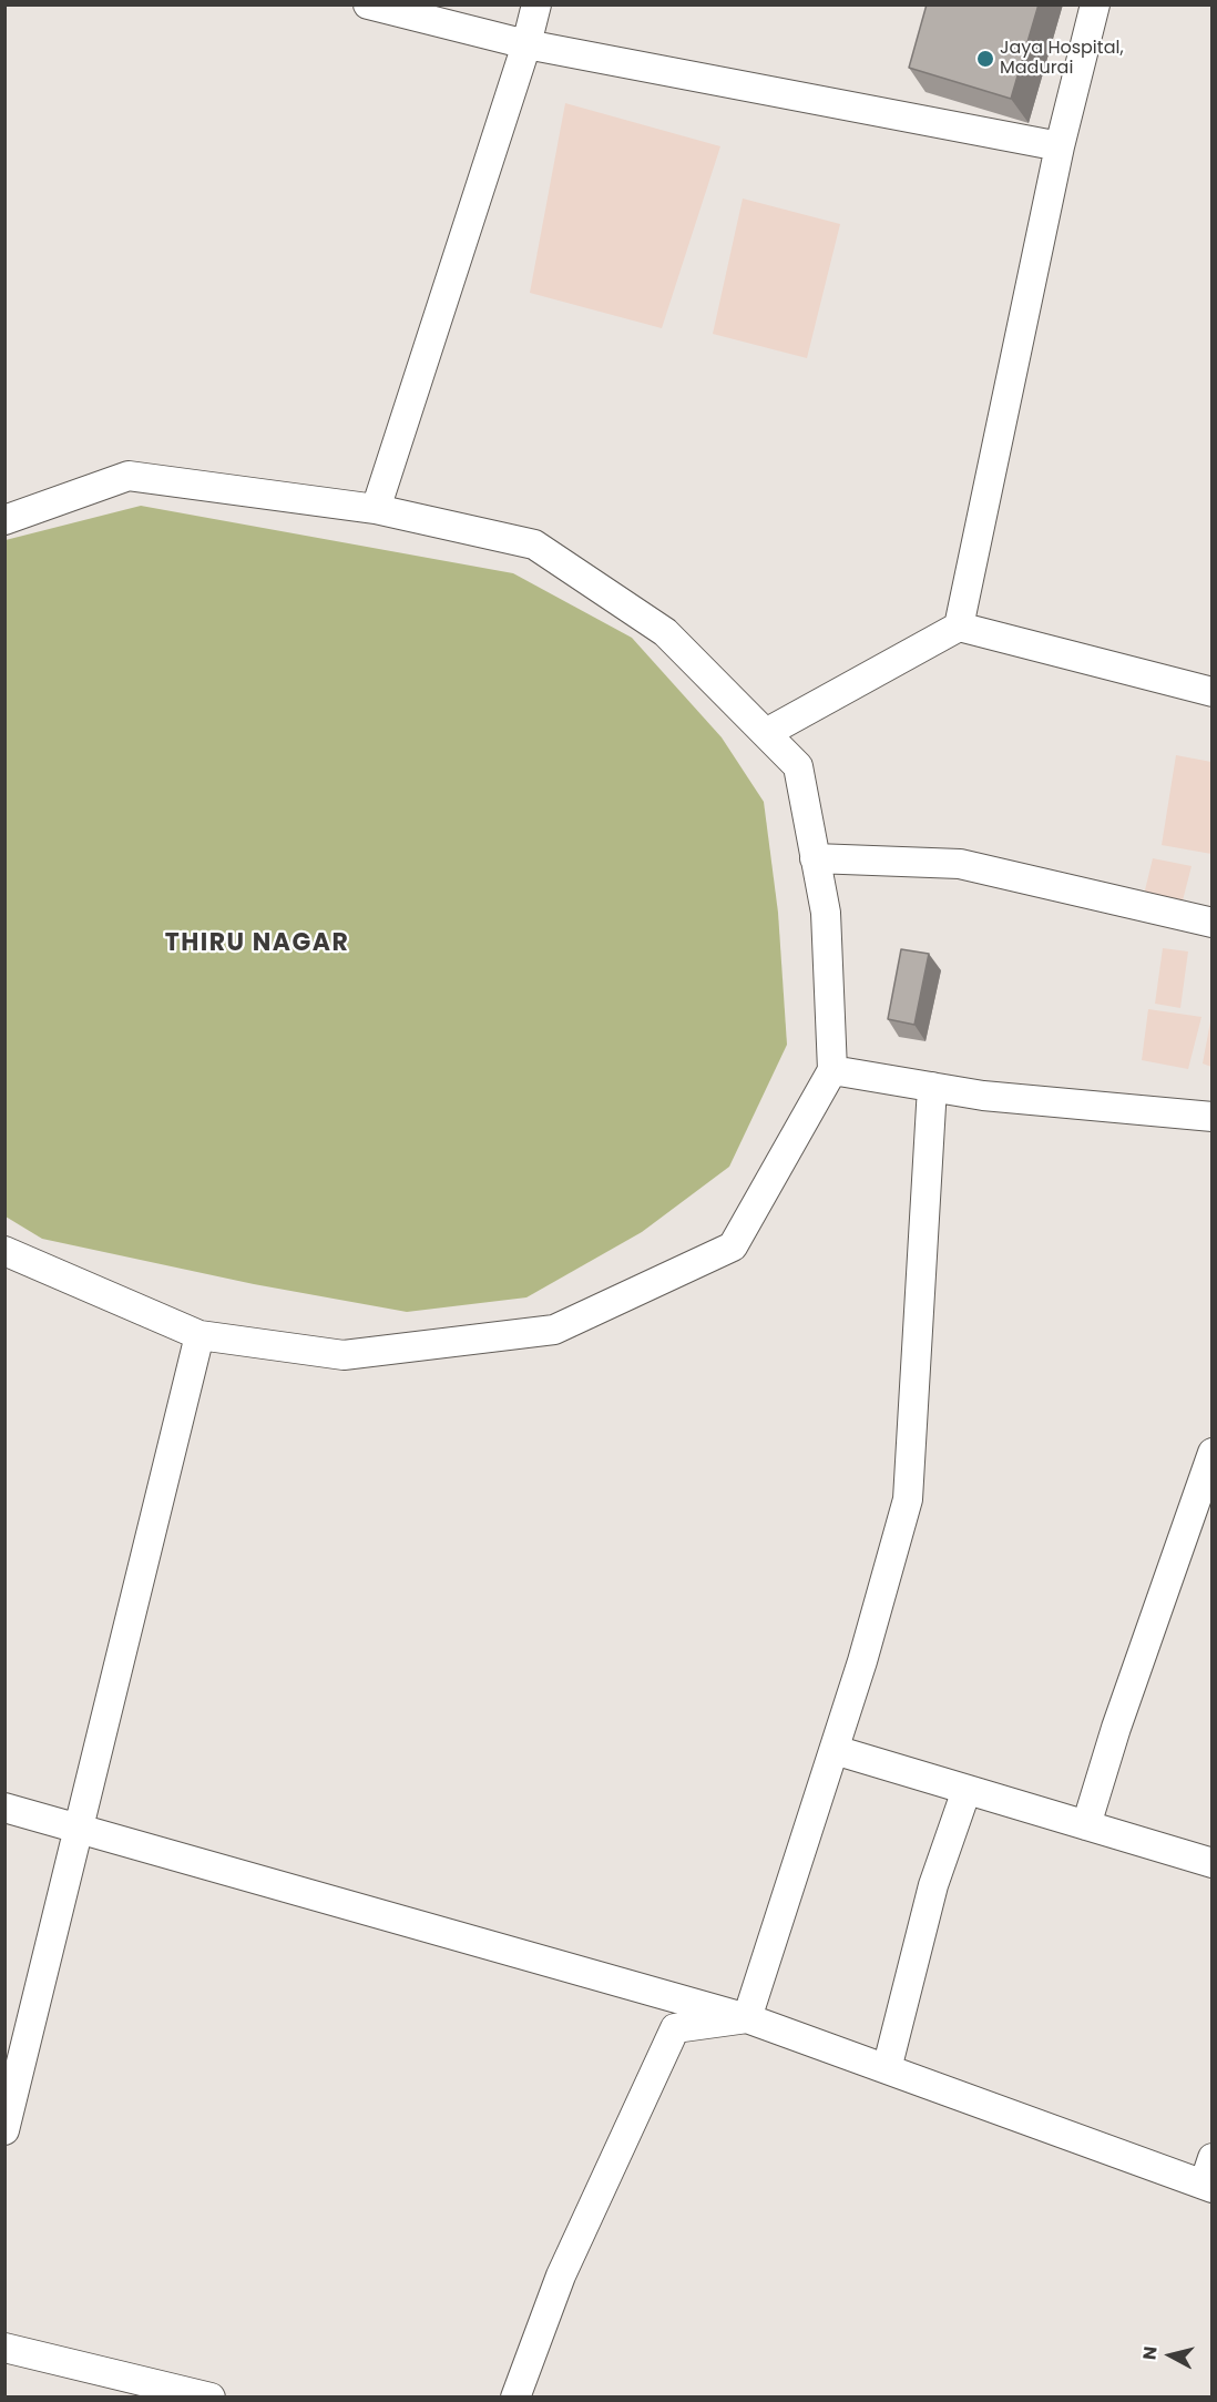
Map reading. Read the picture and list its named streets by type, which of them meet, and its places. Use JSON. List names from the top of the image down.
{
  "districts": ["THIRU NAGAR"],
  "places": ["Jaya Hospital, Madurai"],
  "north": "left"
}
